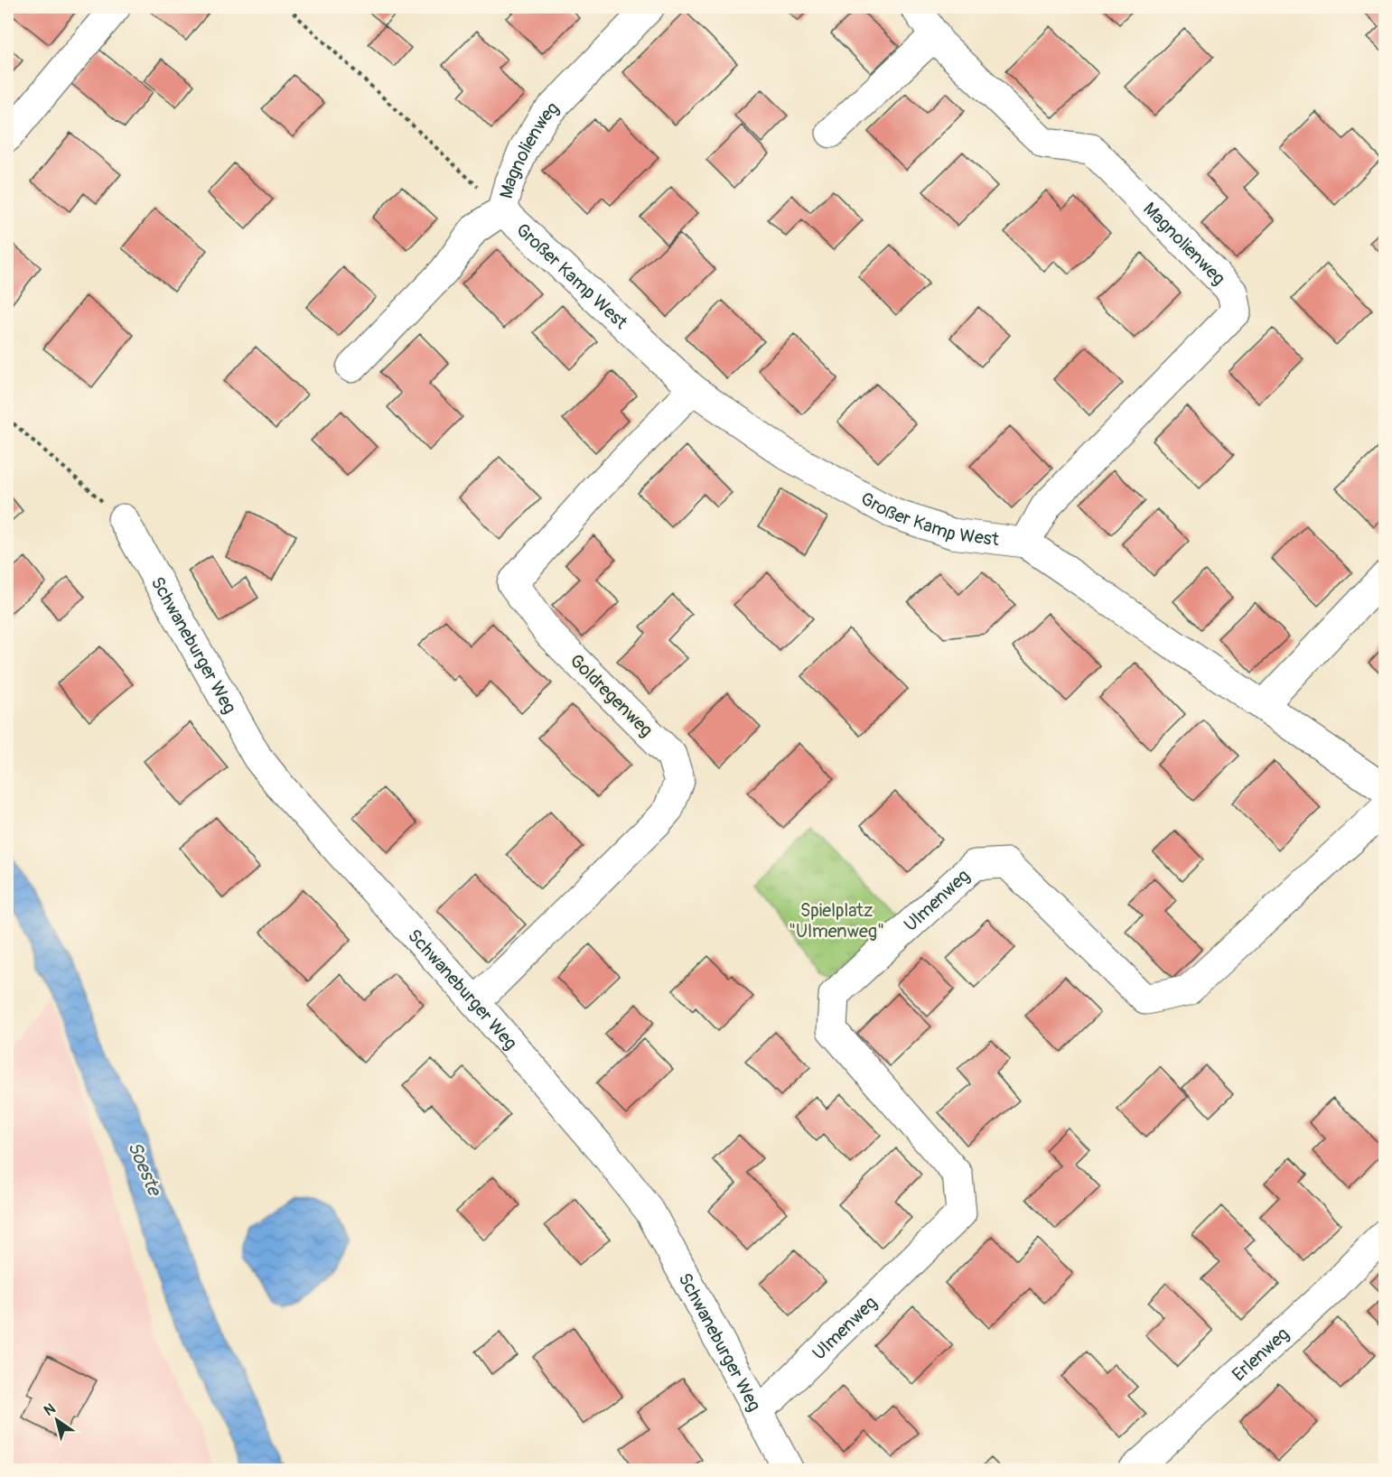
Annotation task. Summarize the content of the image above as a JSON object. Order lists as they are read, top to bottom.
{
  "streets": {
    "street": [
      "Magnolienweg",
      "Großer Kamp West",
      "Schwaneburger Weg",
      "Goldregenweg",
      "Ulmenweg",
      "Erlenweg"
    ]
  },
  "crossings": [
    ["Magnolienweg", "Großer Kamp West"],
    ["Großer Kamp West", "Goldregenweg"],
    ["Schwaneburger Weg", "Goldregenweg"],
    ["Schwaneburger Weg", "Ulmenweg"]
  ],
  "water": ["Soeste"],
  "parks": ["Spielplatz \"Ulmenweg\""],
  "north": "top left"
}
